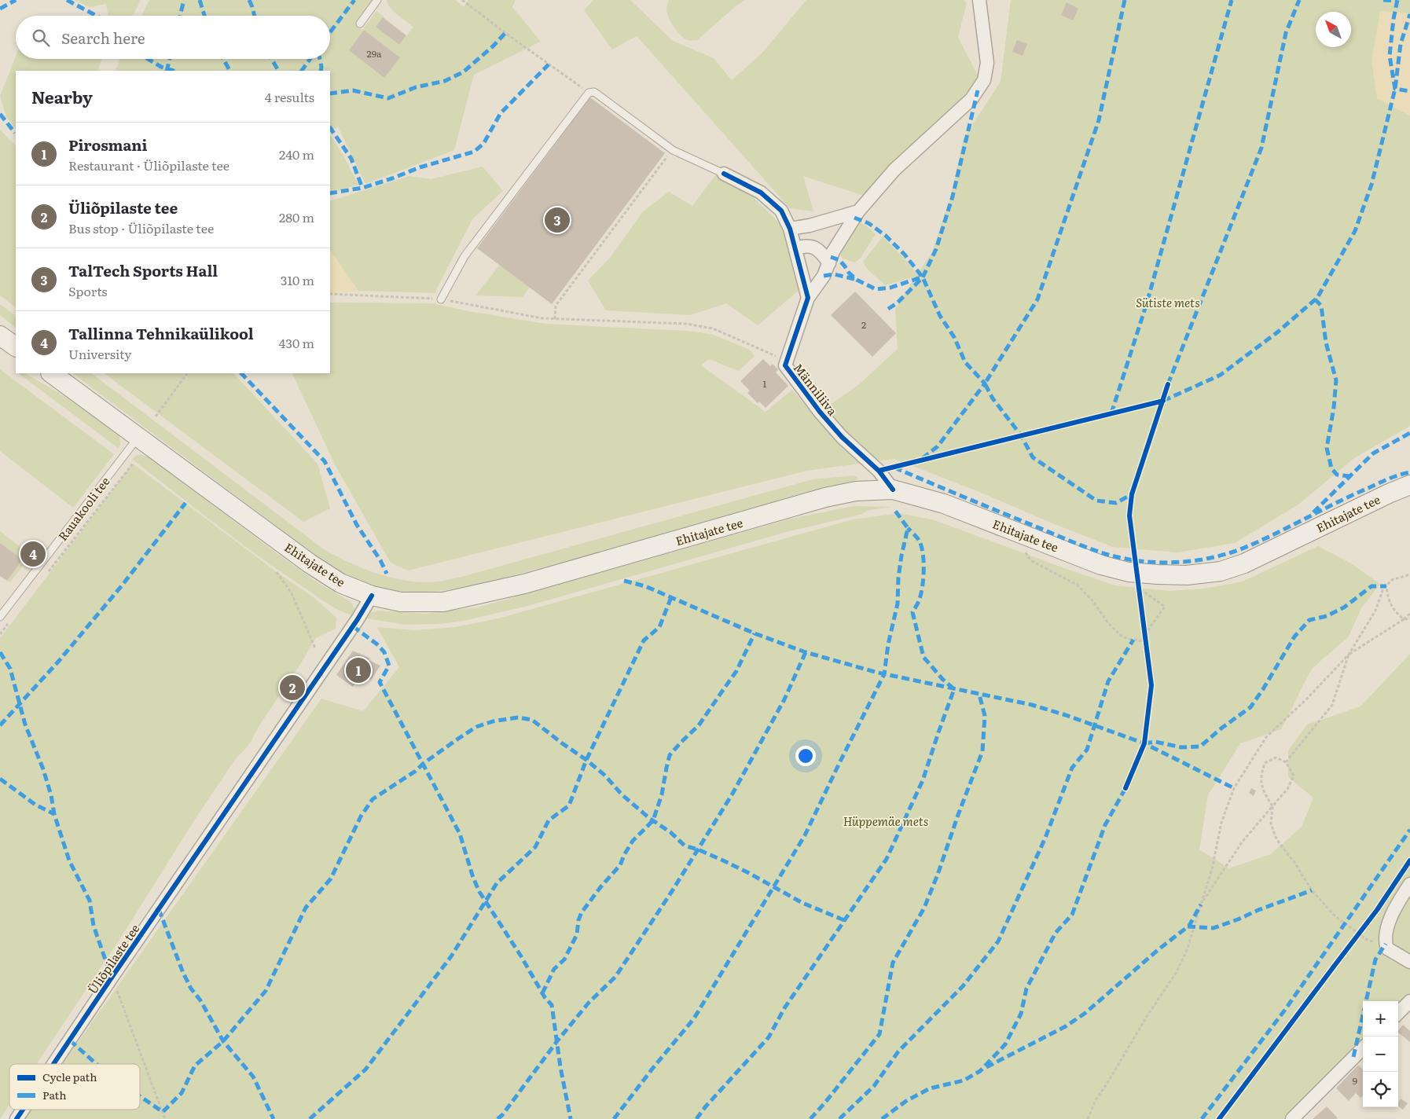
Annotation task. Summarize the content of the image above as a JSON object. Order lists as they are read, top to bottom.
{
  "streets": {
    "main road": ["Ehitajate tee"],
    "street": ["Männiliiva", "Üliõpilaste tee"],
    "lane": ["Rauakooli tee"]
  },
  "crossings": [
    ["Männiliiva", "Ehitajate tee"],
    ["Rauakooli tee", "Ehitajate tee"],
    ["Ehitajate tee", "Üliõpilaste tee"]
  ],
  "parks": ["Sütiste mets", "Hüppemäe mets"],
  "house_numbers": [
    "29a",
    "2",
    "1",
    "9"
  ],
  "legend": ["Cycle path", "Path"],
  "north": "top left",
  "page": {
    "search": "Search here",
    "heading": ["Nearby", "4 results"],
    "list": [
      {
        "mark": "1",
        "name": "Pirosmani",
        "note": "Restaurant · Üliõpilaste tee",
        "value": "240 m"
      },
      {
        "mark": "2",
        "name": "Üliõpilaste tee",
        "note": "Bus stop · Üliõpilaste tee",
        "value": "280 m"
      },
      {
        "mark": "3",
        "name": "TalTech Sports Hall",
        "note": "Sports",
        "value": "310 m"
      },
      {
        "mark": "4",
        "name": "Tallinna Tehnikaülikool",
        "note": "University",
        "value": "430 m"
      }
    ],
    "pins": [
      "3",
      "4",
      "1",
      "2"
    ],
    "map_buttons": ["+", "−"]
  }
}
